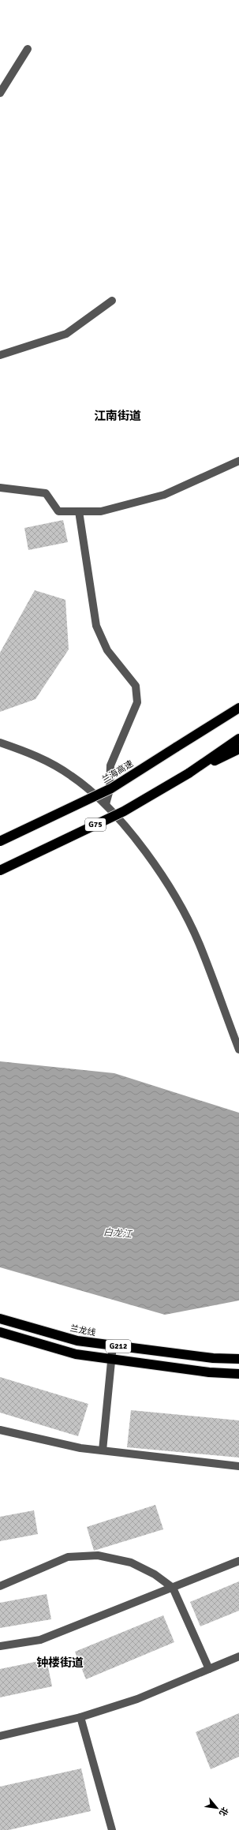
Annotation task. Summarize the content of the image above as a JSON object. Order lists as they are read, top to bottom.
{
  "streets": {
    "highway": [
      "兰海高速",
      "G75",
      "兰龙线",
      "G212"
    ]
  },
  "districts": ["江南街道", "钟楼街道"],
  "water": ["白龙江"],
  "north": "bottom right"
}
